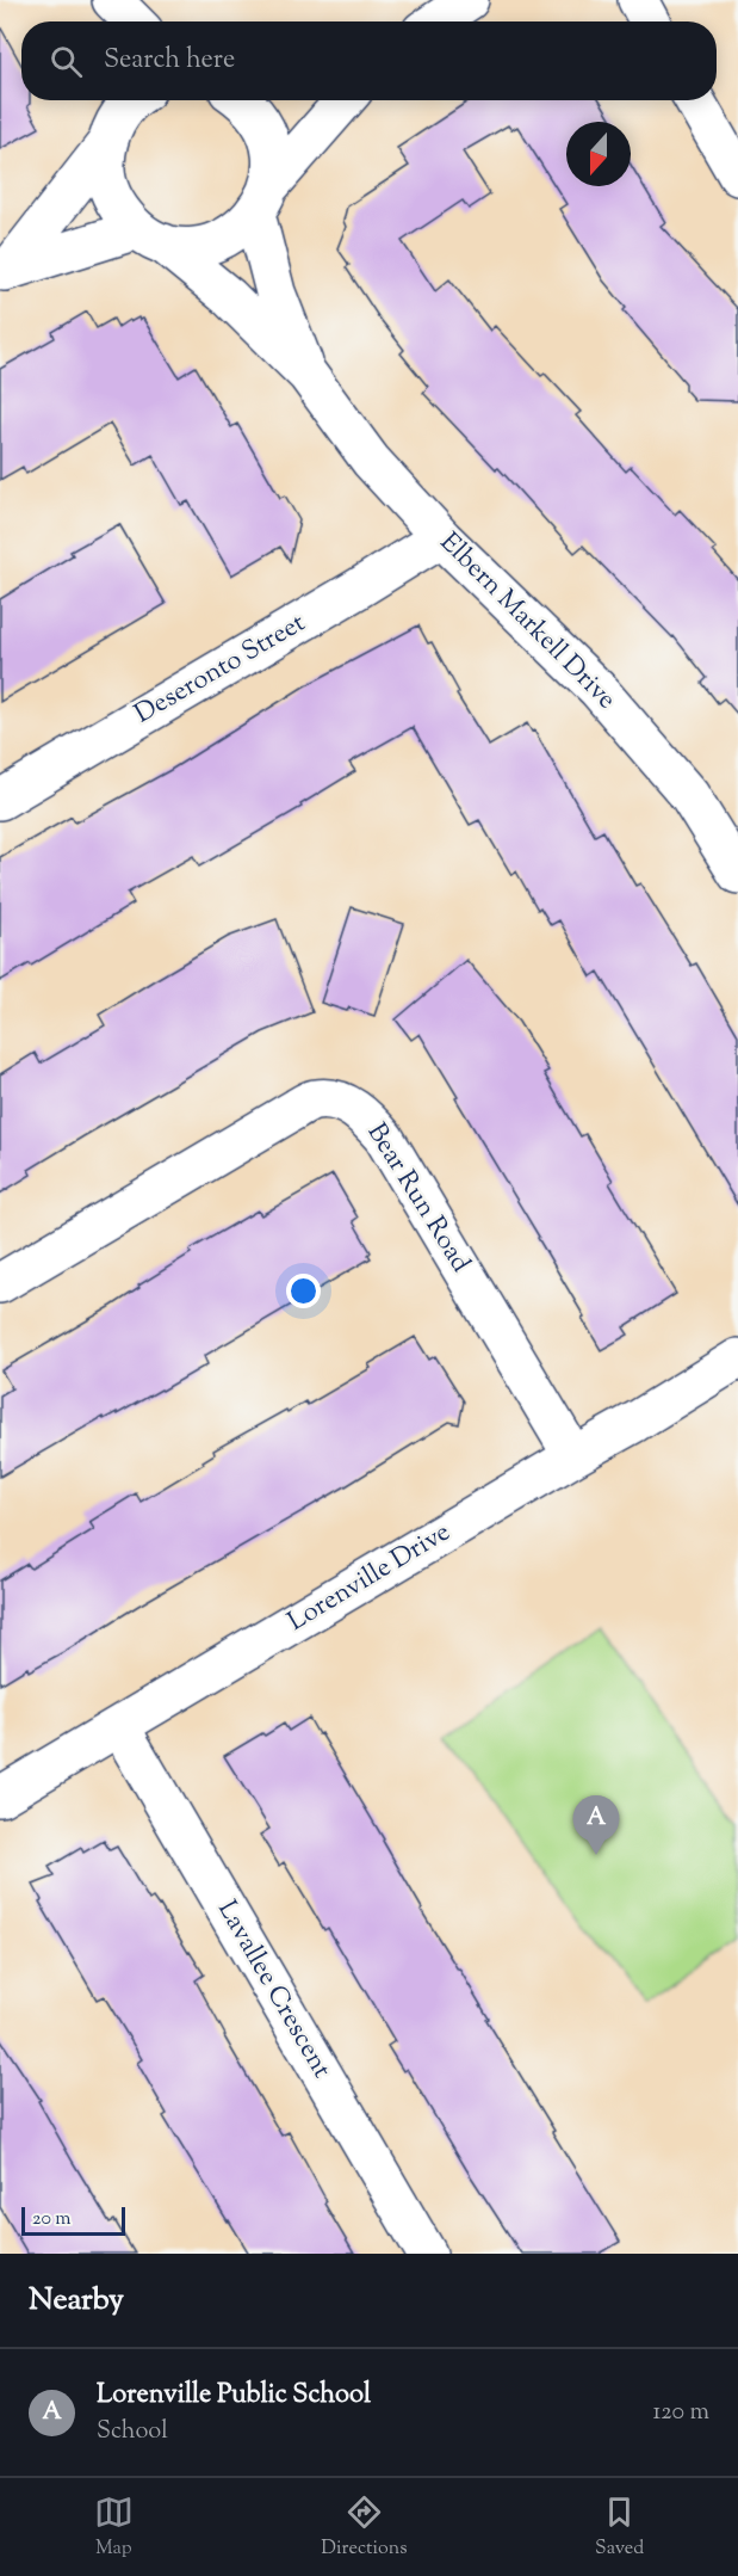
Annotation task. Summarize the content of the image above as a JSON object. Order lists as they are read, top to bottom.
{
  "streets": {
    "street": [
      "Elbern Markell Drive",
      "Deseronto Street",
      "Bear Run Road",
      "Lorenville Drive",
      "Lavallee Crescent"
    ]
  },
  "crossings": [
    ["Elbern Markell Drive", "Deseronto Street"],
    ["Bear Run Road", "Lorenville Drive"],
    ["Lorenville Drive", "Lavallee Crescent"]
  ],
  "scale_bar": "20 m",
  "north": "bottom",
  "page": {
    "search": "Search here",
    "pins": "A",
    "scale": "20 m",
    "heading": "Nearby",
    "list": [
      {
        "mark": "A",
        "name": "Lorenville Public School",
        "note": "School",
        "value": "120 m"
      }
    ],
    "nav": ["Map", "Directions", "Saved"]
  }
}
